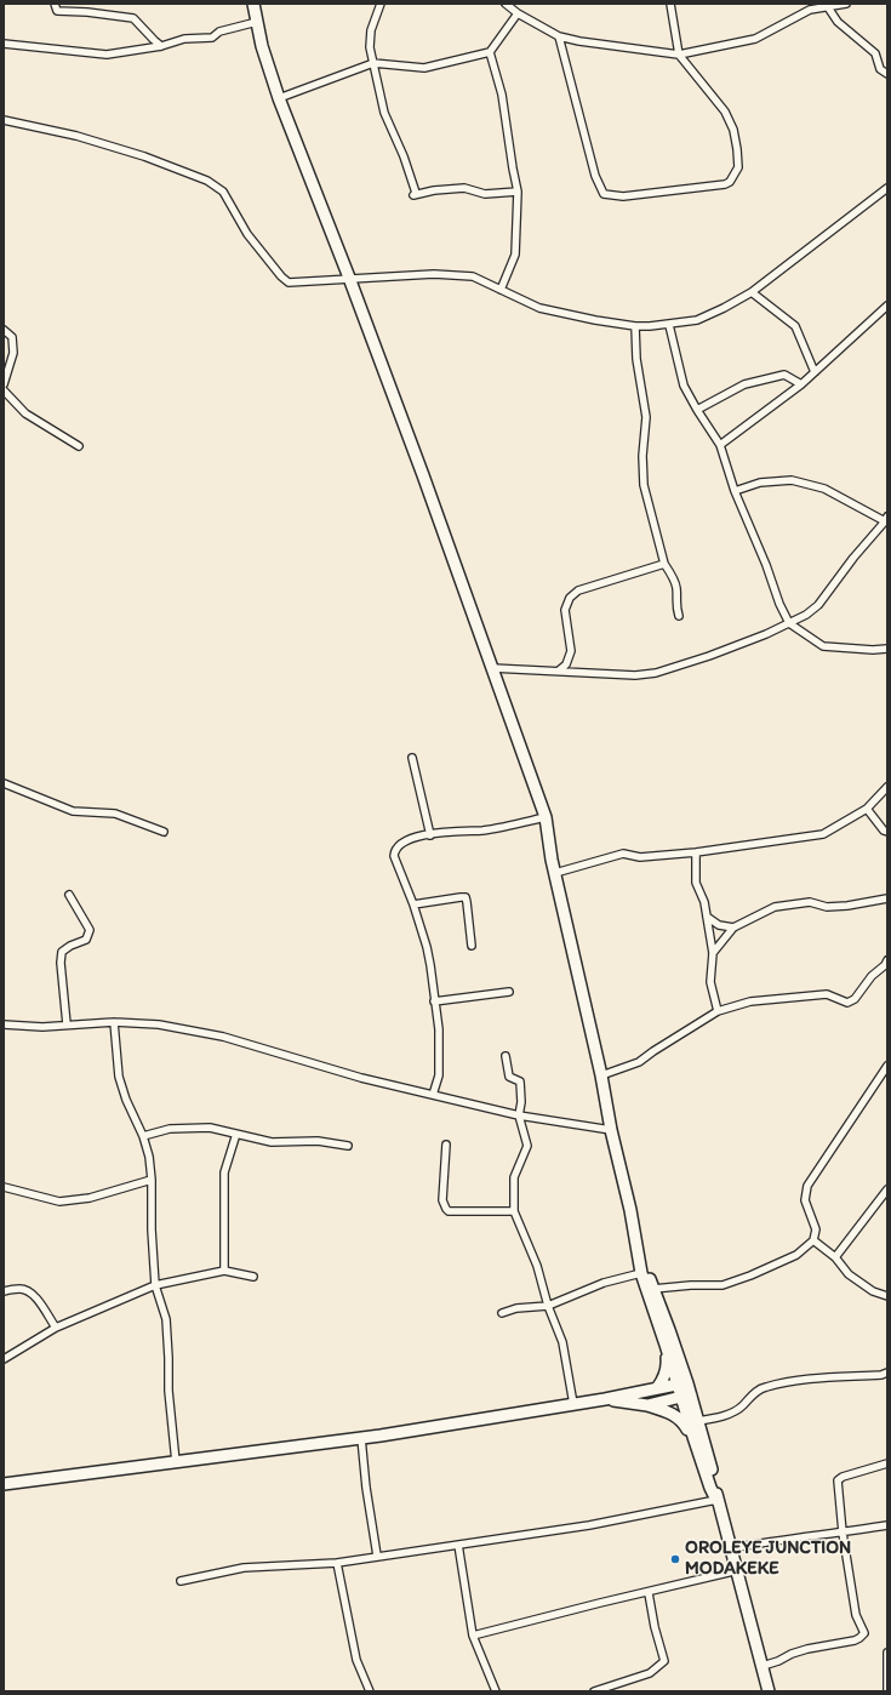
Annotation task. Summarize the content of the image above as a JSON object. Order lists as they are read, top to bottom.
{
  "places": ["OROLEYE JUNCTION MODAKEKE"]
}
